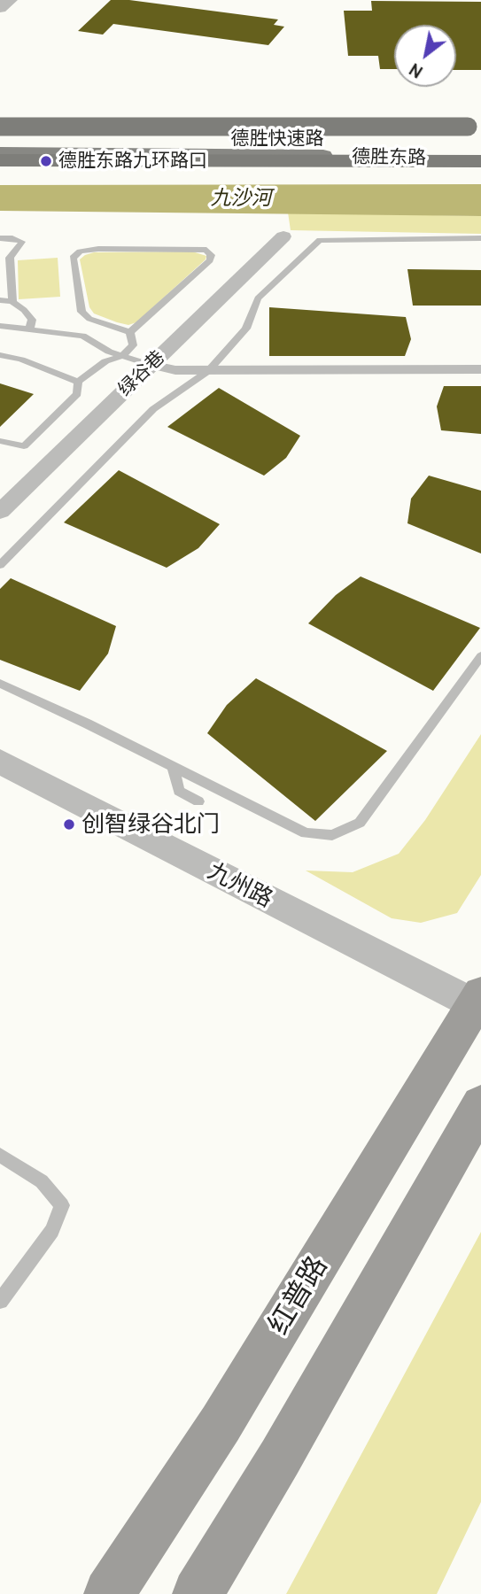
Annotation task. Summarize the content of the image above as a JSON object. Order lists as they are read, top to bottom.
{
  "streets": {
    "highway": ["德胜快速路"],
    "main road": ["德胜东路", "红普路"],
    "street": ["绿谷巷", "九州路"]
  },
  "crossings": [
    ["德胜快速路", "德胜东路"],
    ["九州路", "红普路"]
  ],
  "water": ["九沙河"],
  "places": ["德胜东路九环路口", "创智绿谷北门"],
  "north": "bottom left"
}
